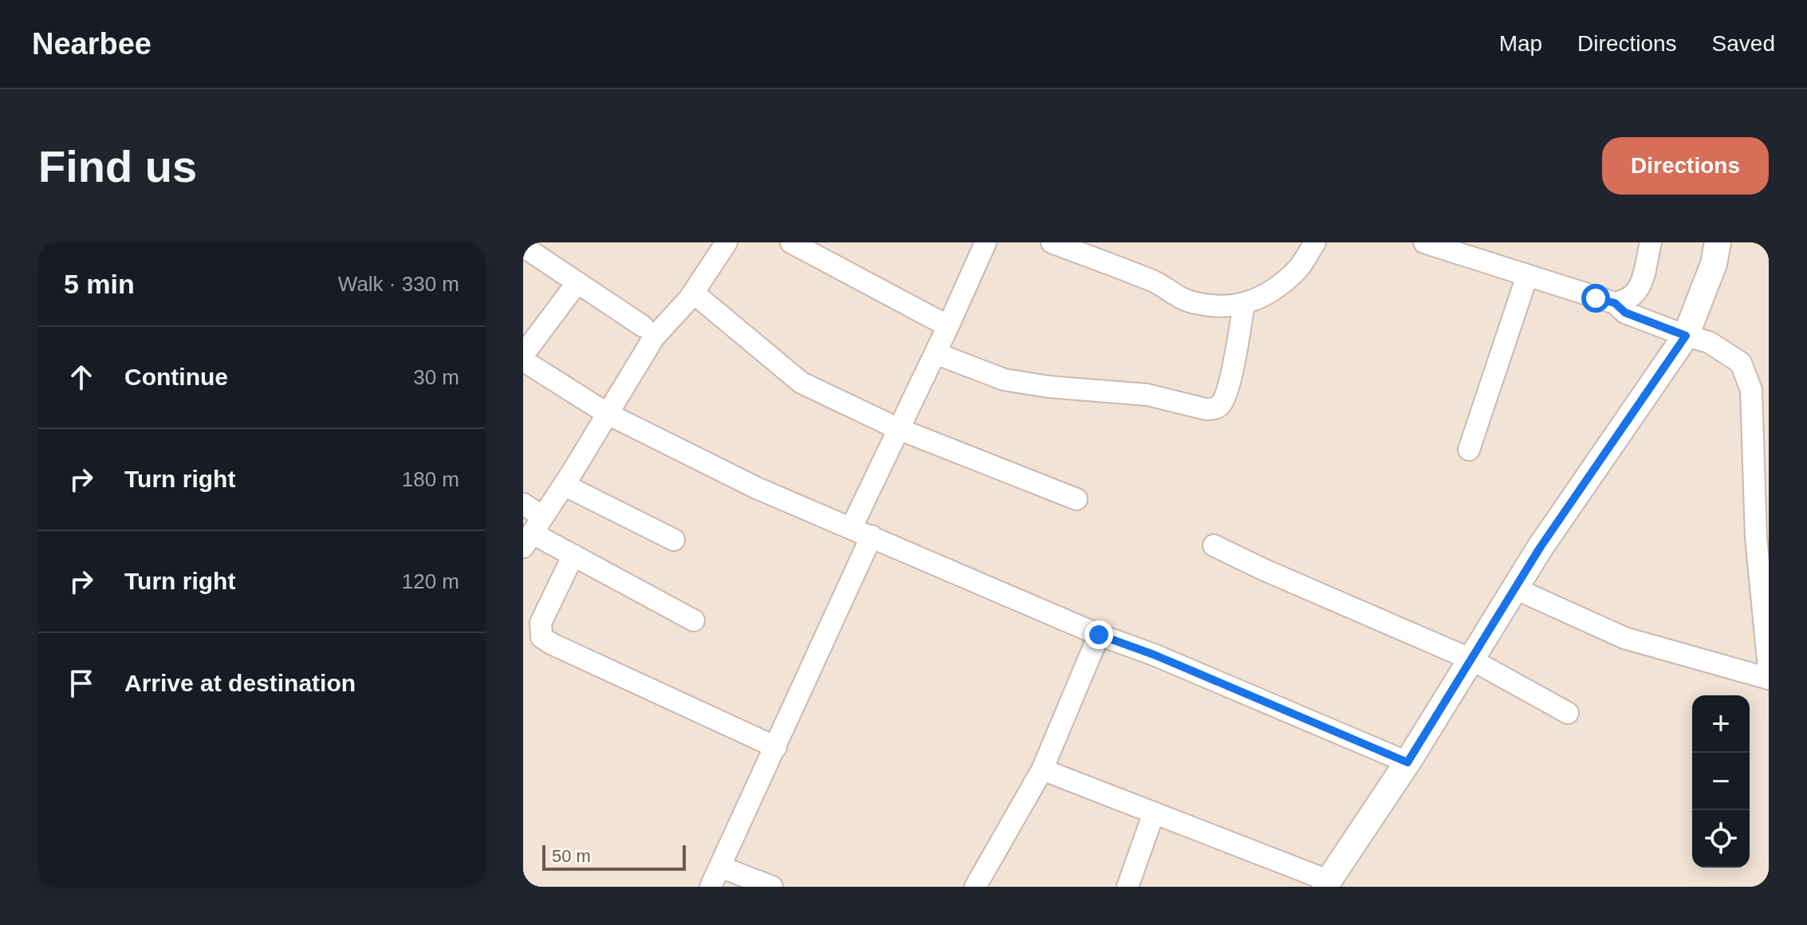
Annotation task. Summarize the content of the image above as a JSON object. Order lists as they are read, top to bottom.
{
  "scale_bar": "50 m",
  "page": {
    "header": "Nearbee",
    "nav": ["Map", "Directions", "Saved"],
    "buttons": "Directions",
    "title": "Find us",
    "heading": ["5 min", "Walk · 330 m"],
    "list": [
      ["Continue", "30 m"],
      ["Turn right", "180 m"],
      ["Turn right", "120 m"],
      "Arrive at destination"
    ],
    "map_buttons": ["+", "−"],
    "scale": "50 m"
  }
}
